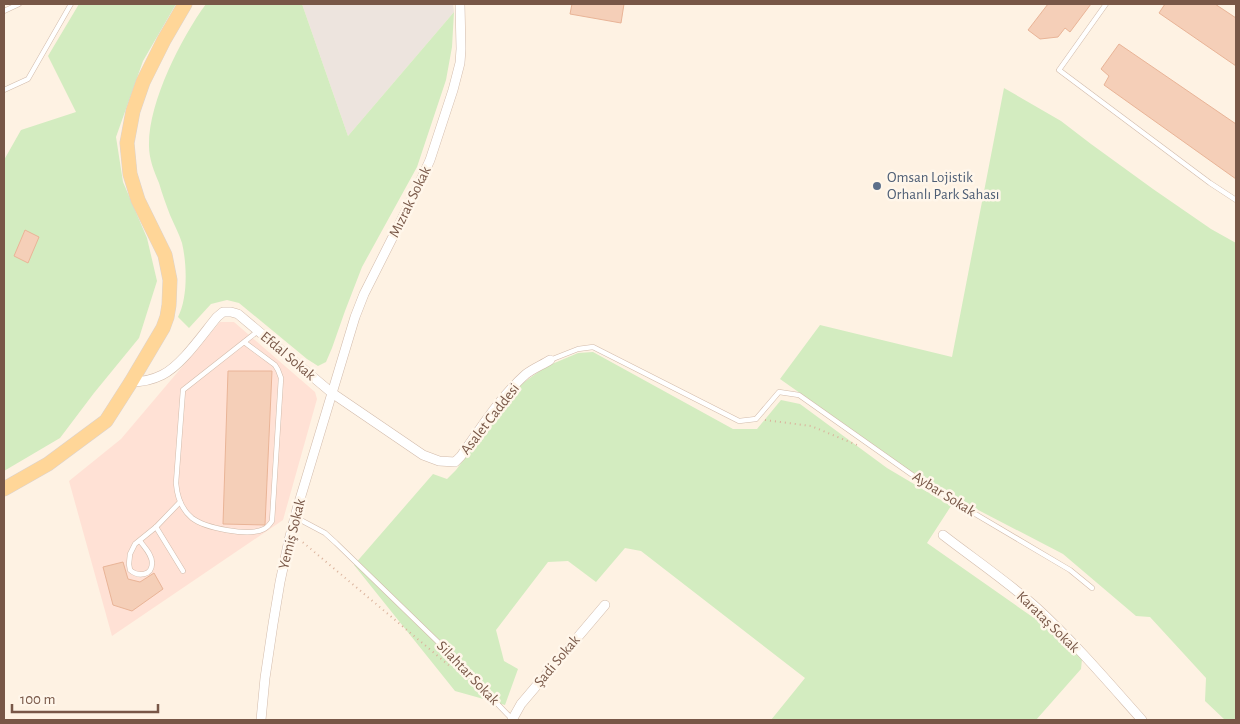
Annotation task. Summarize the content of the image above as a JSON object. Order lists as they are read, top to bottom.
{
  "streets": {
    "street": [
      "Mızrak Sokak",
      "Efdal Sokak",
      "Asalet Caddesi",
      "Yemiş Sokak",
      "Karataş Sokak",
      "Şadi Sokak"
    ],
    "lane": ["Aybar Sokak", "Silahtar Sokak"]
  },
  "crossings": [
    ["Mızrak Sokak", "Efdal Sokak"],
    ["Mızrak Sokak", "Yemiş Sokak"],
    ["Efdal Sokak", "Asalet Caddesi"],
    ["Efdal Sokak", "Yemiş Sokak"],
    ["Yemiş Sokak", "Silahtar Sokak"],
    ["Şadi Sokak", "Silahtar Sokak"]
  ],
  "places": ["Omsan Lojistik Orhanlı Park Sahası"],
  "scale_bar": "100 m"
}
